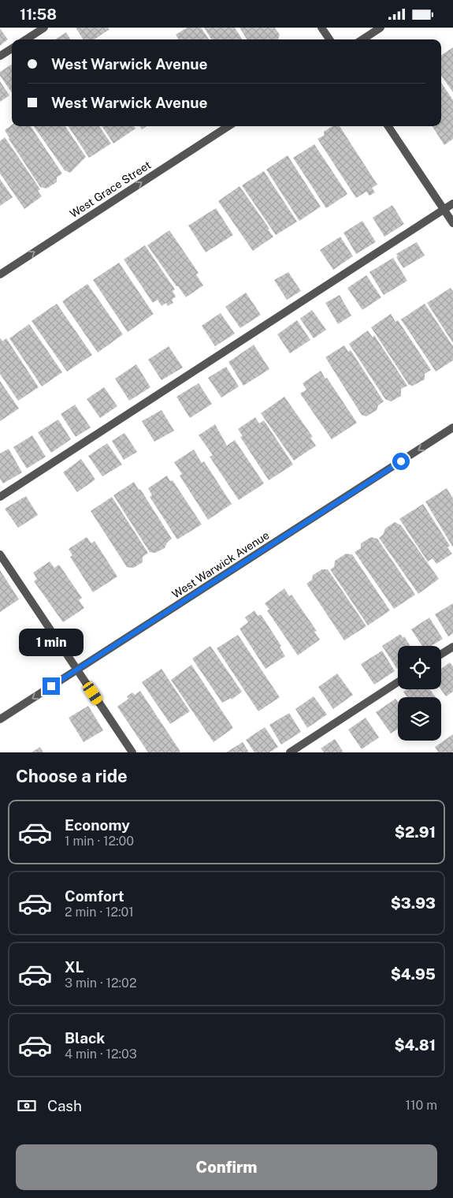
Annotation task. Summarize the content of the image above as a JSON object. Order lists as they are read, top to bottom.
{
  "streets": {
    "street": ["West Grace Street", "West Warwick Avenue"]
  },
  "one_way": ["West Grace Street", "West Warwick Avenue"],
  "page": {
    "status": "11:58",
    "banner": ["West Warwick Avenue", "West Warwick Avenue"],
    "bubble": "1 min",
    "heading": "Choose a ride",
    "list": [
      {
        "name": "Economy",
        "note": "1 min · 12:00",
        "value": "$2.91"
      },
      {
        "name": "Comfort",
        "note": "2 min · 12:01",
        "value": "$3.93"
      },
      {
        "name": "XL",
        "note": "3 min · 12:02",
        "value": "$4.95"
      },
      {
        "name": "Black",
        "note": "4 min · 12:03",
        "value": "$4.81"
      }
    ],
    "pay": ["Cash", "110 m"],
    "buttons": "Confirm"
  }
}
